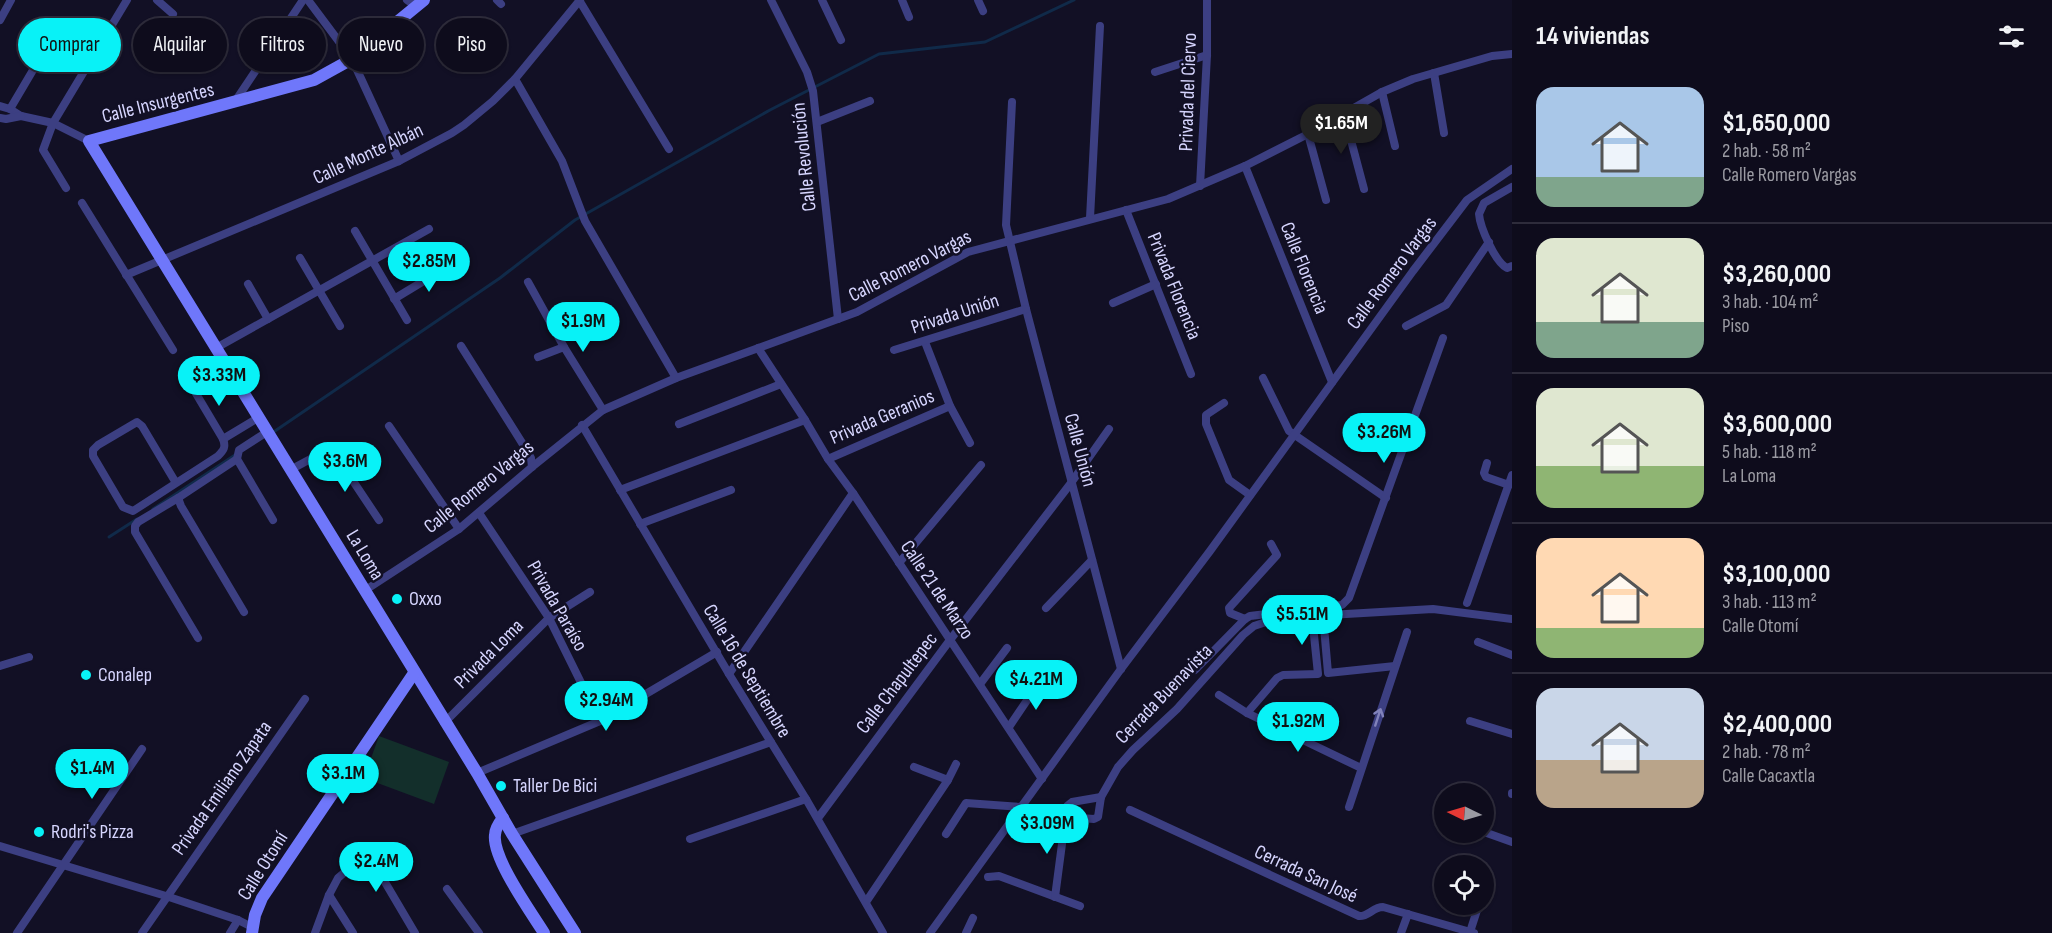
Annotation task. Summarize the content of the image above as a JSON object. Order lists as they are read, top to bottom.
{
  "streets": {
    "street": [
      "Privada del Ciervo",
      "Calle Insurgentes",
      "Calle Monte Albán",
      "Calle Revolución",
      "Calle Romero Vargas",
      "Calle Florencia",
      "Privada Florencia",
      "Privada Unión",
      "Privada Geranios",
      "Calle Unión",
      "La Loma",
      "Calle 21 de Marzo",
      "Privada Paraíso",
      "Privada Loma",
      "Calle 16 de Septiembre",
      "Calle Chapultepec",
      "Cerrada Buenavista",
      "Privada Emiliano Zapata",
      "Calle Otomí",
      "Cerrada San José"
    ]
  },
  "crossings": [
    ["Privada del Ciervo", "Calle Romero Vargas"],
    ["Calle Insurgentes", "La Loma"],
    ["Calle Monte Albán", "La Loma"],
    ["Calle Revolución", "Calle Romero Vargas"],
    ["Calle Romero Vargas", "Calle Florencia"],
    ["Calle Romero Vargas", "Privada Florencia"],
    ["Calle Romero Vargas", "Calle Unión"],
    ["Calle Romero Vargas", "La Loma"],
    ["Calle Romero Vargas", "Calle 21 de Marzo"],
    ["Calle Romero Vargas", "Privada Paraíso"],
    ["Calle Romero Vargas", "Calle 16 de Septiembre"],
    ["Privada Unión", "Calle Unión"],
    ["Privada Geranios", "Calle 21 de Marzo"],
    ["Calle Unión", "Calle Chapultepec"],
    ["La Loma", "Privada Loma"],
    ["La Loma", "Calle Otomí"],
    ["Calle 21 de Marzo", "Calle Chapultepec"],
    ["Privada Paraíso", "Privada Loma"],
    ["Calle 16 de Septiembre", "Calle Chapultepec"]
  ],
  "places": [
    "Oxxo",
    "Conalep",
    "Taller De Bici",
    "Rodri's Pizza"
  ],
  "north": "left",
  "page": {
    "heading": "14 viviendas",
    "chip": [
      "Comprar",
      "Alquilar",
      "Filtros",
      "Nuevo",
      "Piso"
    ],
    "list": [
      {
        "name": "$1,650,000",
        "note": "2 hab. · 58 m² · Calle Romero Vargas"
      },
      {
        "name": "$3,260,000",
        "note": "3 hab. · 104 m² · Piso"
      },
      {
        "name": "$3,600,000",
        "note": "5 hab. · 118 m² · La Loma"
      },
      {
        "name": "$3,100,000",
        "note": "3 hab. · 113 m² · Calle Otomí"
      },
      {
        "name": "$2,400,000",
        "note": "2 hab. · 78 m² · Calle Cacaxtla"
      }
    ],
    "price": [
      "$1.65M",
      "$2.85M",
      "$1.9M",
      "$3.33M",
      "$3.26M",
      "$3.6M",
      "$5.51M",
      "$4.21M",
      "$2.94M",
      "$1.92M",
      "$1.4M",
      "$3.1M",
      "$3.09M",
      "$2.4M"
    ]
  }
}
